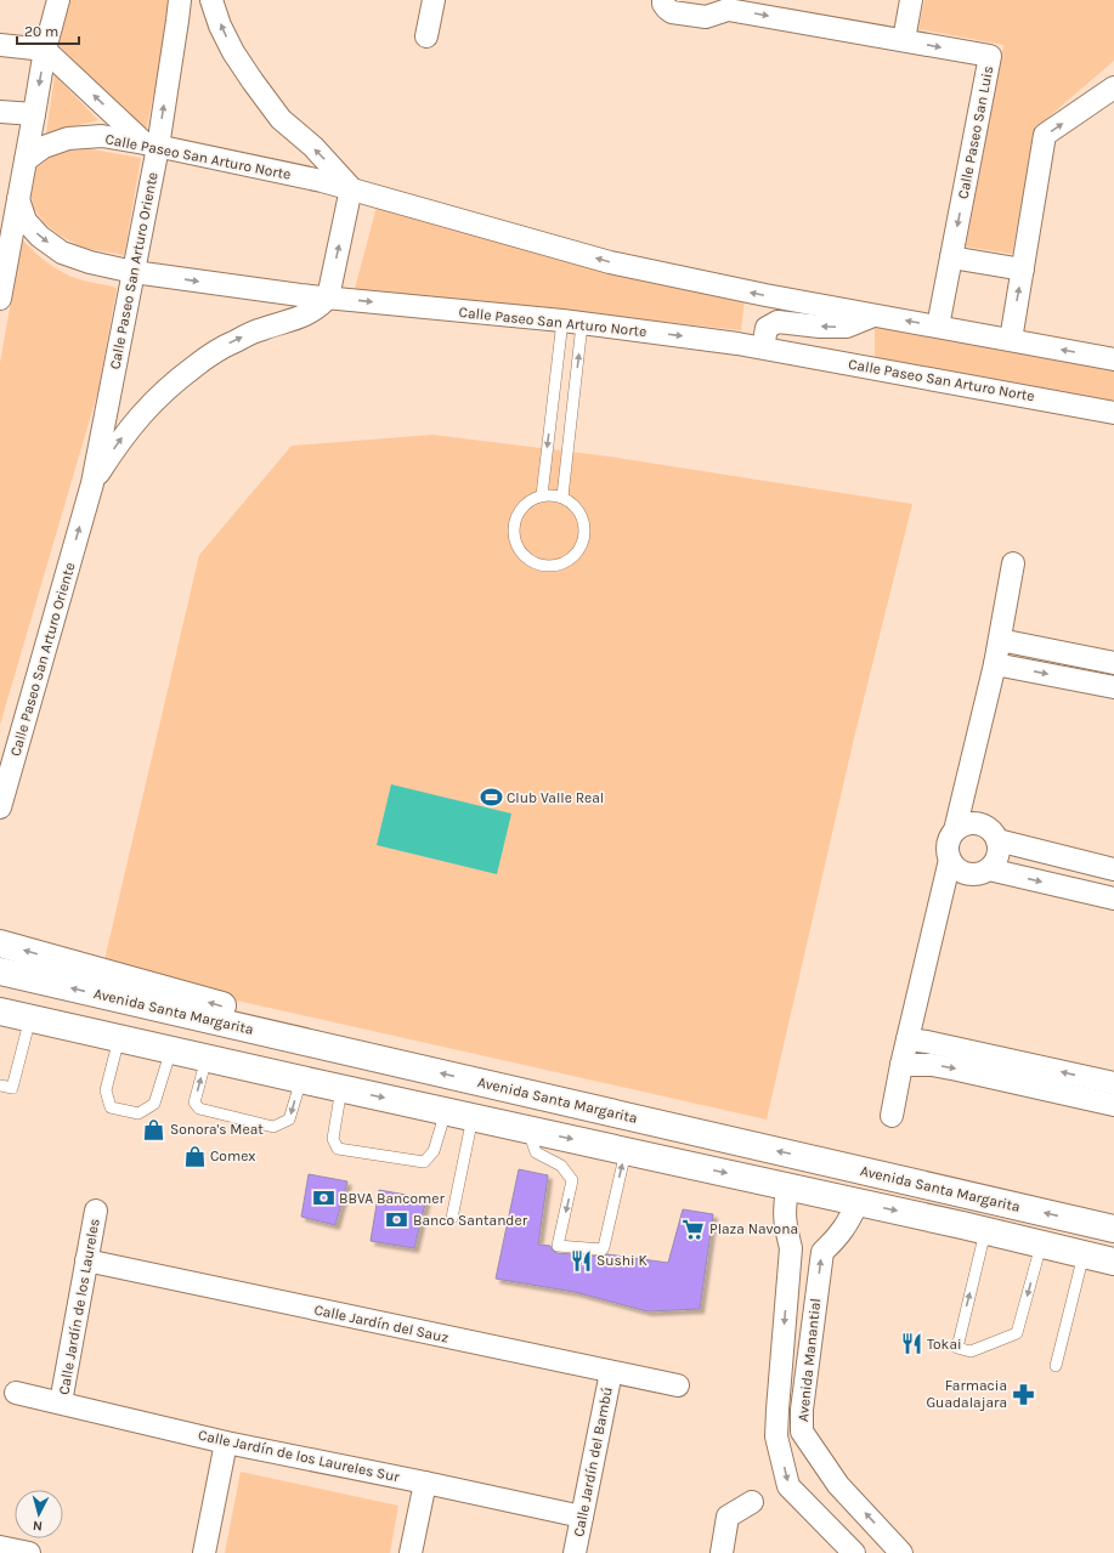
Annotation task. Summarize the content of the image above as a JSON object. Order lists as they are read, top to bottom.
{
  "streets": {
    "main road": ["Avenida Santa Margarita"],
    "street": [
      "Calle Paseo San Luis",
      "Calle Paseo San Arturo Norte",
      "Calle Paseo San Arturo Oriente",
      "Calle Jardín de los Laureles",
      "Calle Jardín del Sauz",
      "Avenida Manantial",
      "Calle Jardín de los Laureles Sur",
      "Calle Jardín del Bambú"
    ]
  },
  "crossings": [
    ["Calle Paseo San Luis", "Calle Paseo San Arturo Norte"],
    ["Calle Paseo San Arturo Norte", "Calle Paseo San Arturo Oriente"],
    ["Avenida Santa Margarita", "Avenida Manantial"],
    ["Calle Jardín de los Laureles", "Calle Jardín del Sauz"],
    ["Calle Jardín de los Laureles", "Calle Jardín de los Laureles Sur"],
    ["Calle Jardín del Sauz", "Calle Jardín del Bambú"],
    ["Calle Jardín de los Laureles Sur", "Calle Jardín del Bambú"]
  ],
  "places": {
    "sports": ["Club Valle Real"],
    "shop": ["Sonora's Meat", "Comex"],
    "bank": ["BBVA Bancomer", "Banco Santander"],
    "supermarket": ["Plaza Navona"],
    "restaurant": ["Sushi K", "Tokai"],
    "pharmacy": ["Farmacia Guadalajara"]
  },
  "scale_bar": "20 m",
  "north": "bottom"
}
